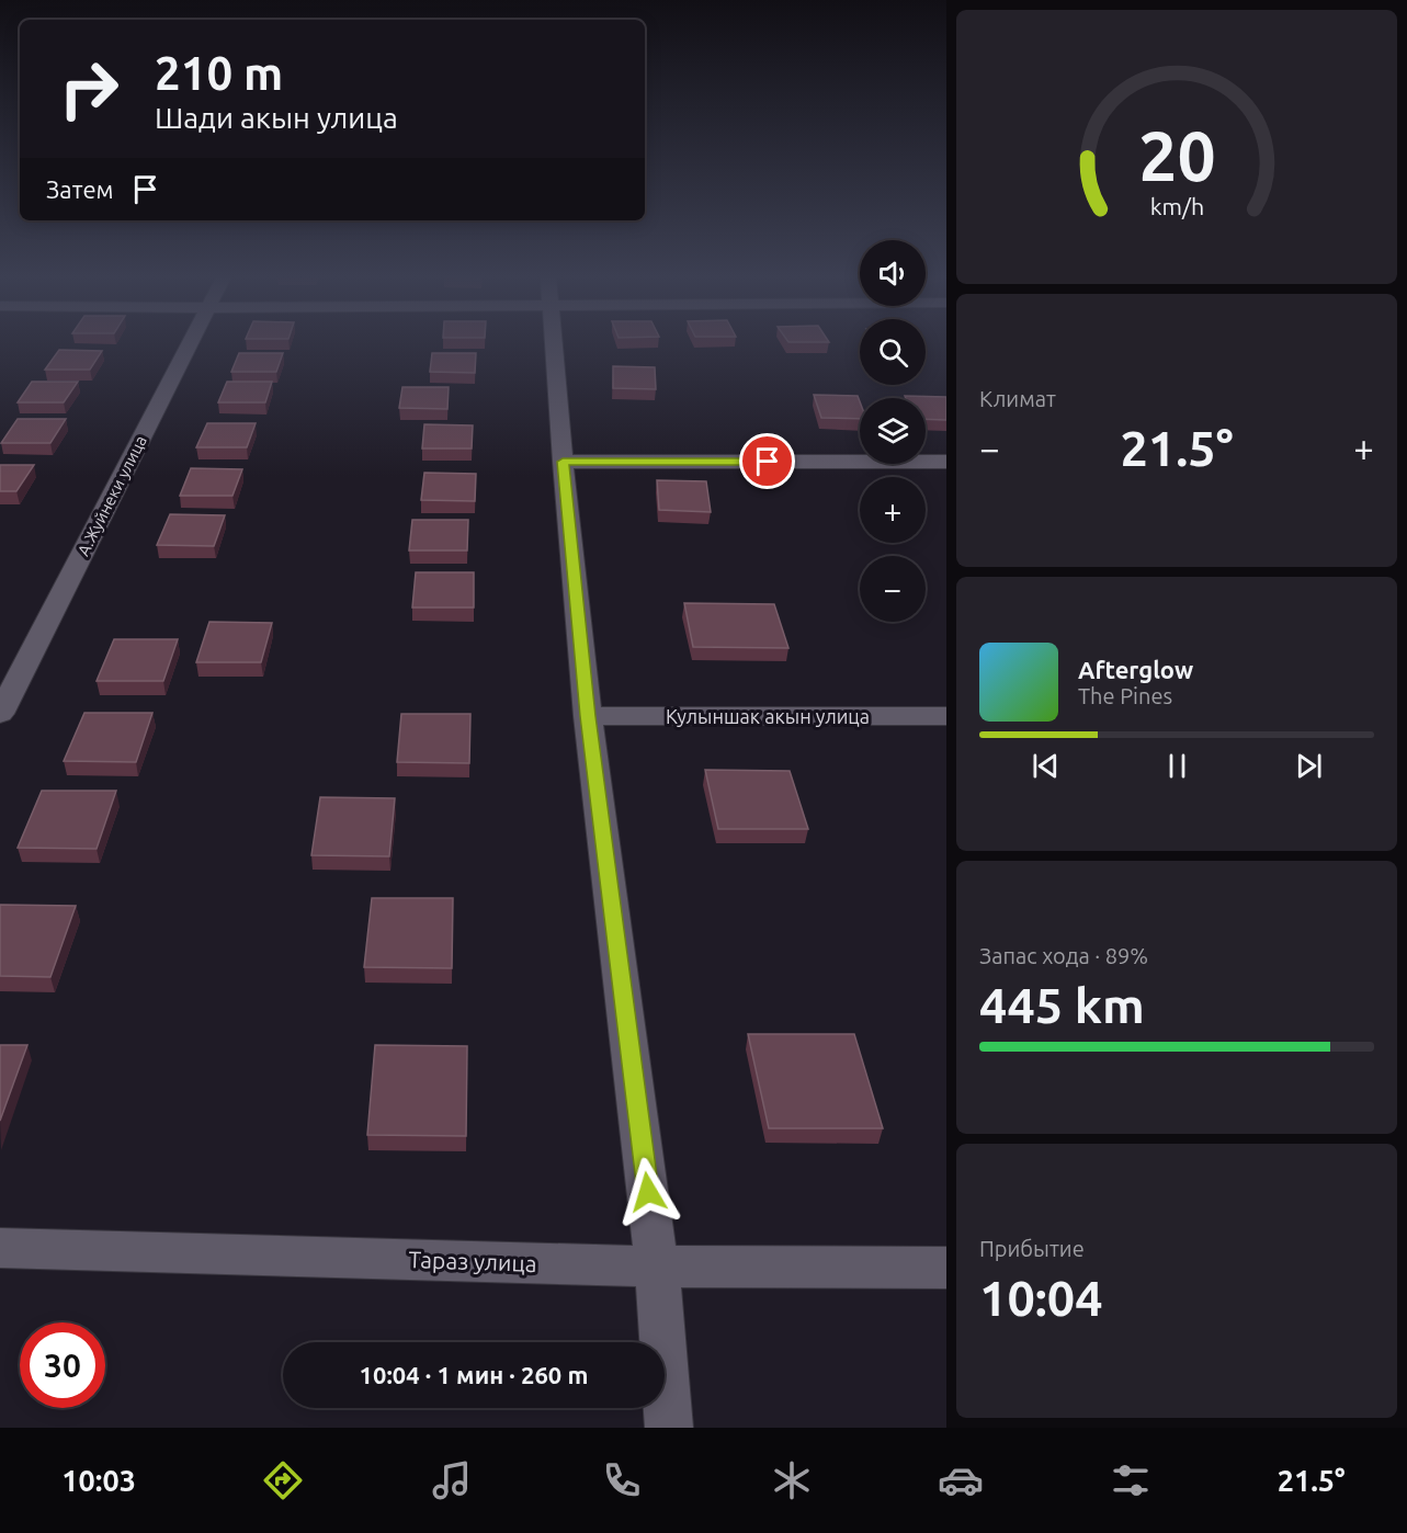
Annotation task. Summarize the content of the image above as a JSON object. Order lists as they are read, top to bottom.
{
  "streets": {
    "street": ["А.Жуйнеки улица", "Кулыншак акын улица", "Тараз улица"]
  },
  "page": {
    "turn": ["210 m", "Шади акын улица"],
    "then": "Затем",
    "map_buttons": ["+", "−"],
    "tile": [
      "Климат",
      ["Запас хода · 89%", "445 km"],
      ["Прибытие", "10:04"]
    ],
    "heat": ["−", "21.5°", "+"],
    "song": ["Afterglow", "The Pines"],
    "limit": "30",
    "trip": "10:04 · 1 мин · 260 m",
    "tabs": ["10:03", "21.5°"],
    "gauge": ["20", "km/h"]
  }
}
